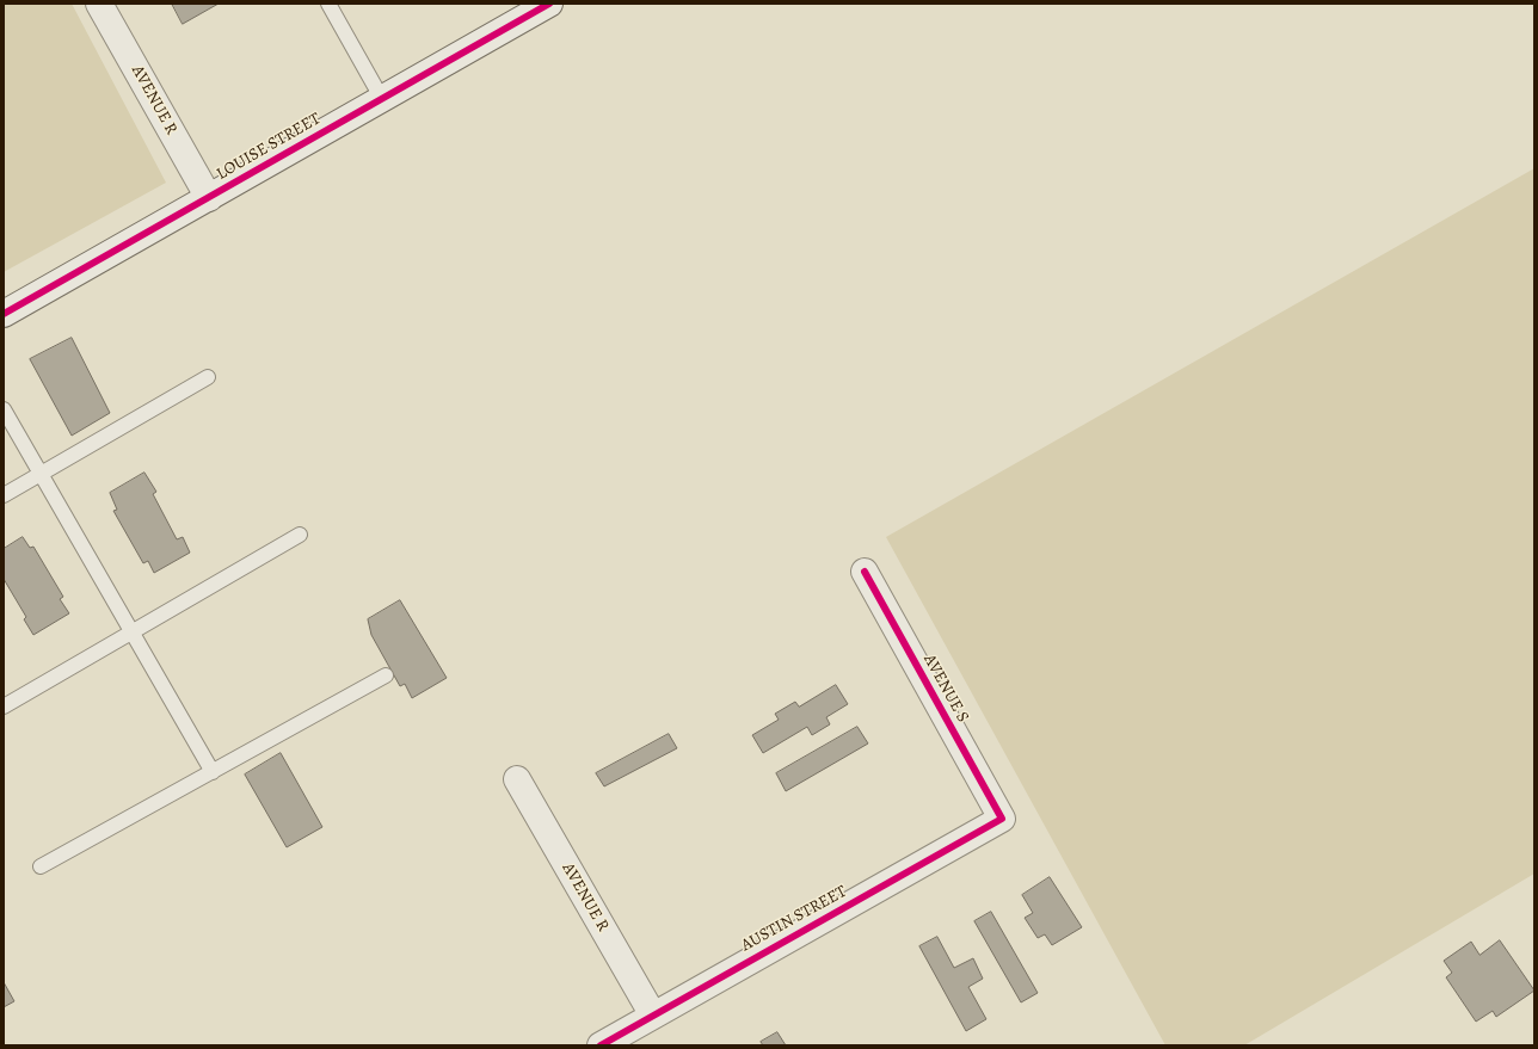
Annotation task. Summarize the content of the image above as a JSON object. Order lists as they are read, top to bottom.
{
  "streets": {
    "street": [
      "AVENUE R",
      "LOUISE STREET",
      "AVENUE S",
      "AUSTIN STREET"
    ]
  },
  "crossings": [
    ["AVENUE R", "LOUISE STREET"],
    ["AVENUE R", "AUSTIN STREET"],
    ["AVENUE S", "AUSTIN STREET"]
  ]
}
